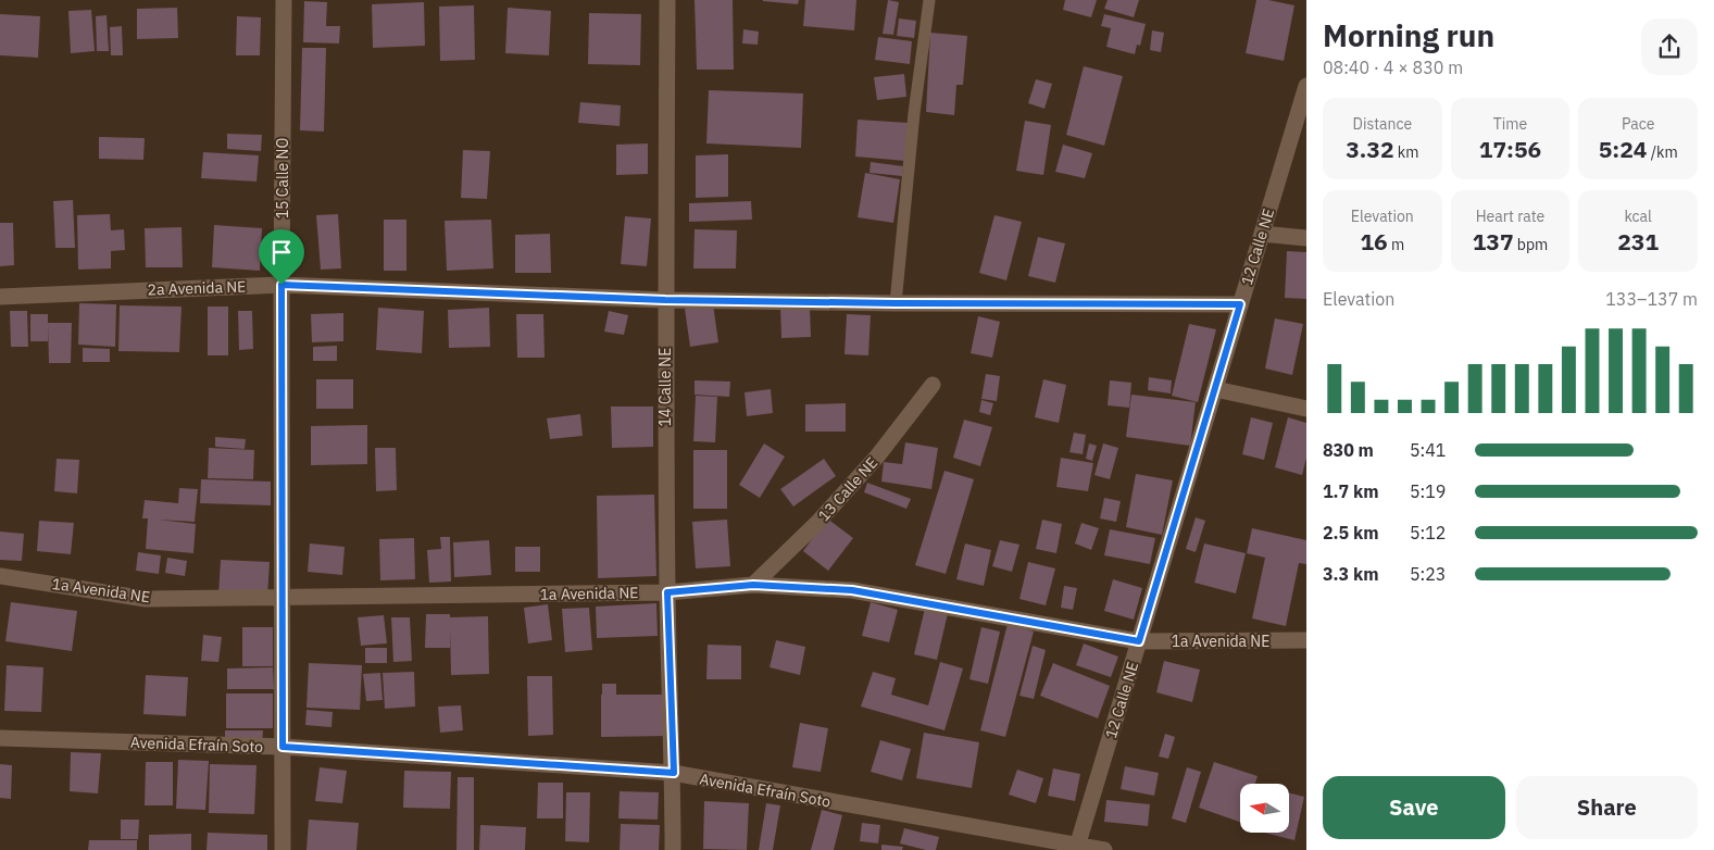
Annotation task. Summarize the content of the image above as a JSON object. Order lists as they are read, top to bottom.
{
  "streets": {
    "street": [
      "15 Calle NO",
      "12 Calle NE",
      "2a Avenida NE",
      "14 Calle NE",
      "13 Calle NE",
      "1a Avenida NE",
      "Avenida Efraín Soto"
    ]
  },
  "crossings": [
    ["15 Calle NO", "2a Avenida NE"],
    ["15 Calle NO", "1a Avenida NE"],
    ["15 Calle NO", "Avenida Efraín Soto"],
    ["12 Calle NE", "2a Avenida NE"],
    ["12 Calle NE", "1a Avenida NE"],
    ["12 Calle NE", "Avenida Efraín Soto"],
    ["2a Avenida NE", "14 Calle NE"],
    ["14 Calle NE", "1a Avenida NE"],
    ["14 Calle NE", "Avenida Efraín Soto"],
    ["13 Calle NE", "1a Avenida NE"]
  ],
  "north": "left",
  "page": {
    "heading": ["Morning run", "08:40 · 4 × 830 m"],
    "stats": [
      ["Distance", "3.32 km"],
      ["Time", "17:56"],
      ["Pace", "5:24 /km"],
      ["Elevation", "16 m"],
      ["Heart rate", "137 bpm"],
      ["kcal", "231"]
    ],
    "chart": ["Elevation", "133–137 m"],
    "list": [
      {
        "name": "830 m",
        "note": "5:41"
      },
      {
        "name": "1.7 km",
        "note": "5:19"
      },
      {
        "name": "2.5 km",
        "note": "5:12"
      },
      {
        "name": "3.3 km",
        "note": "5:23"
      }
    ],
    "buttons": ["Save", "Share"]
  }
}
